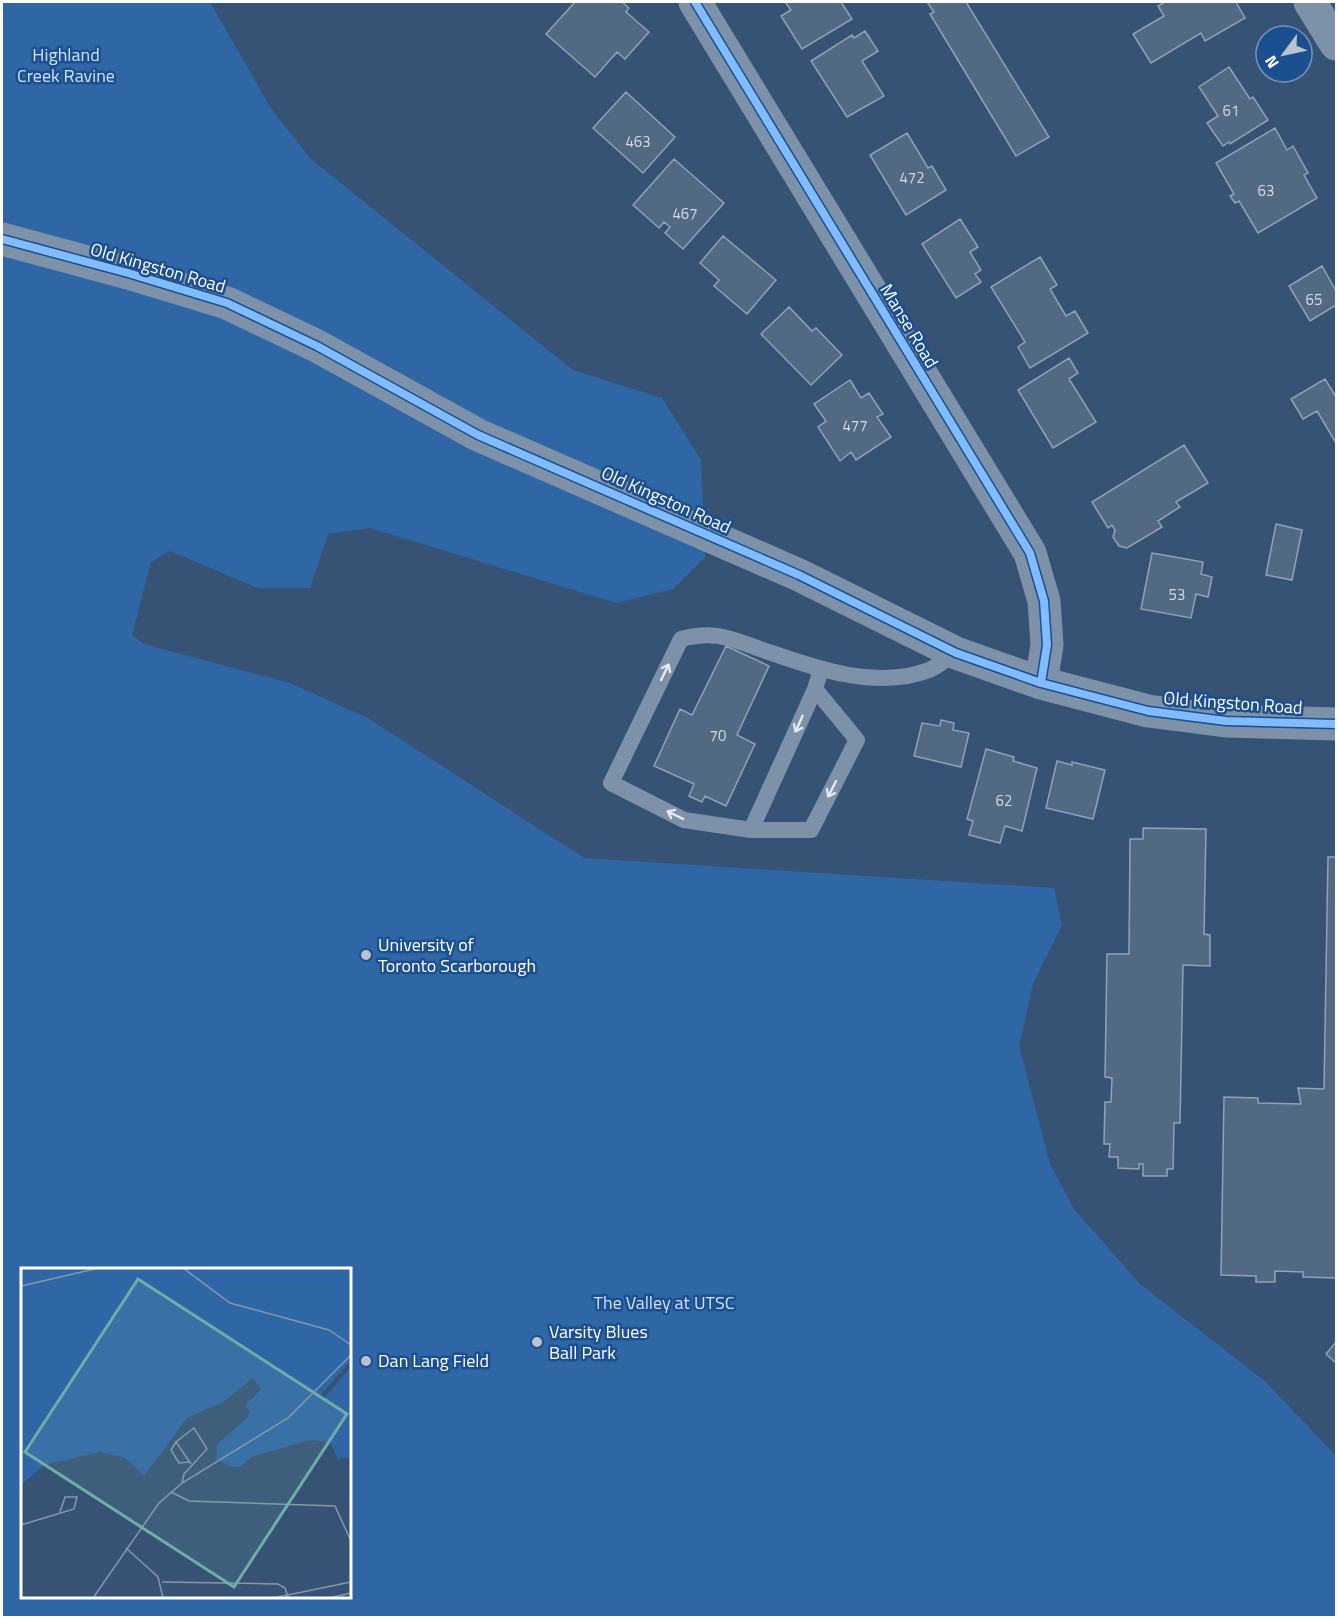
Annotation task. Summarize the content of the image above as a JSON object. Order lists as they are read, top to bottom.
{
  "streets": {
    "street": ["Old Kingston Road", "Manse Road"]
  },
  "crossings": [
    ["Old Kingston Road", "Manse Road"]
  ],
  "parks": ["Highland Creek Ravine", "The Valley at UTSC"],
  "places": ["University of Toronto Scarborough", "Varsity Blues Ball Park", "Dan Lang Field"],
  "house_numbers": [
    "61",
    "463",
    "472",
    "63",
    "467",
    "65",
    "477",
    "53",
    "70",
    "62"
  ],
  "north": "bottom left"
}
